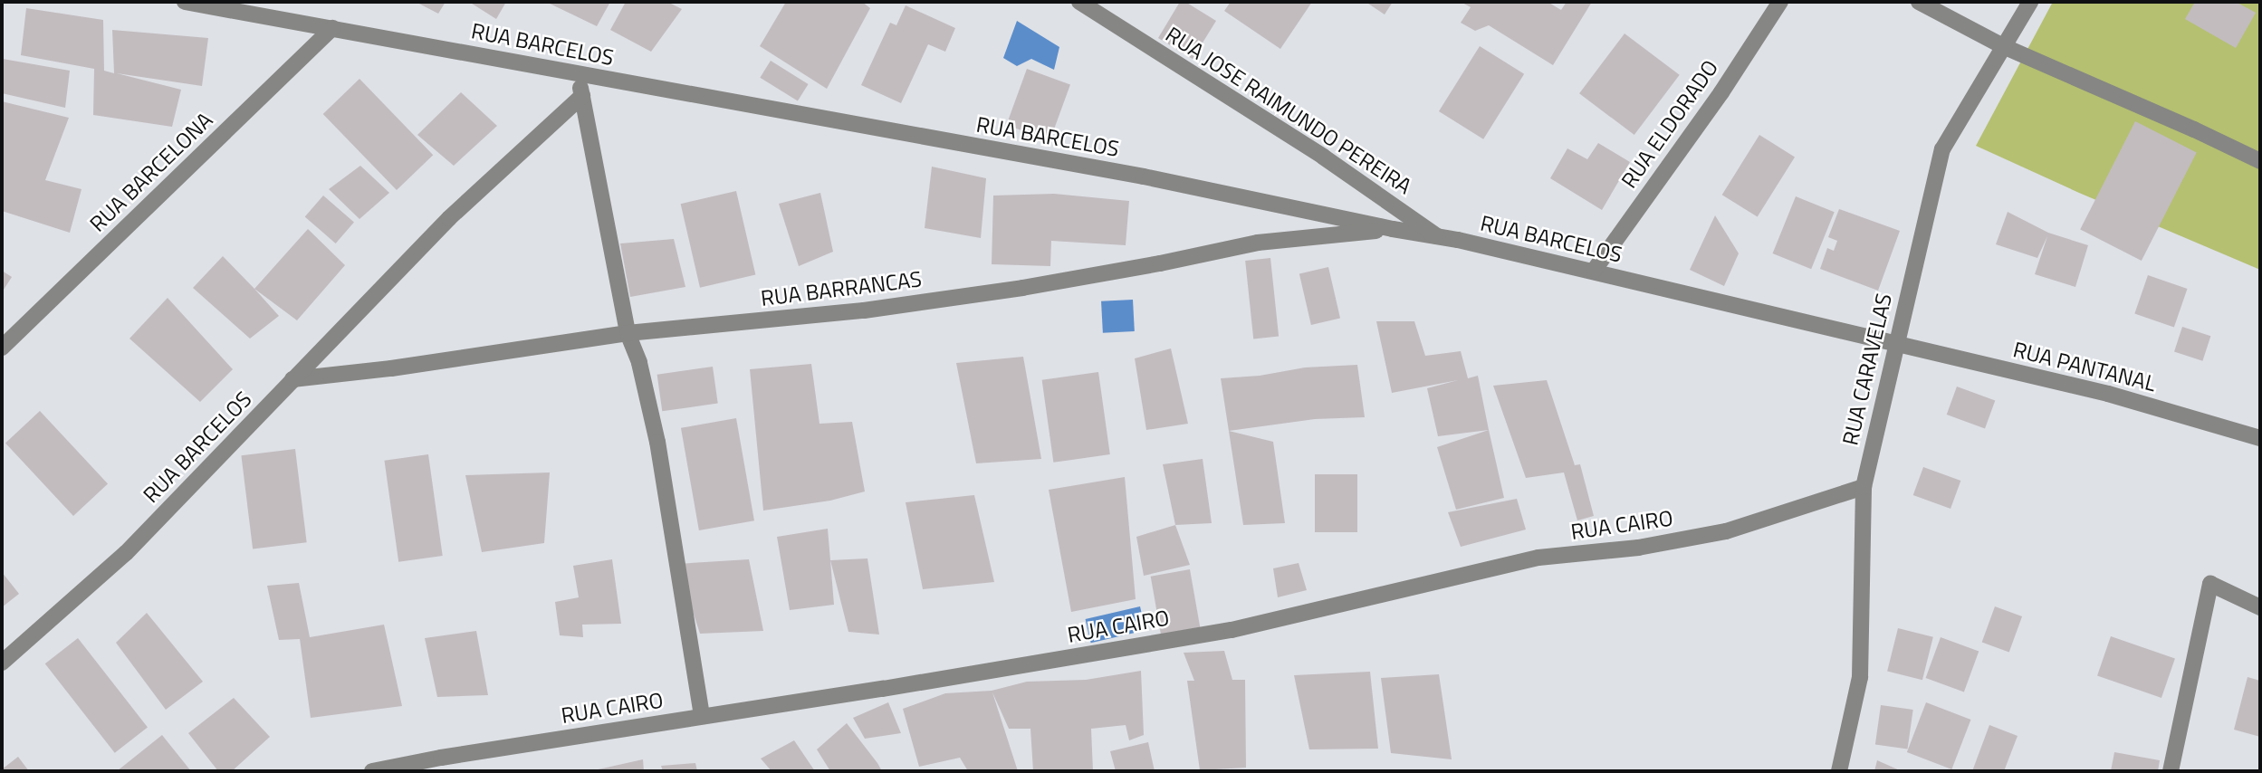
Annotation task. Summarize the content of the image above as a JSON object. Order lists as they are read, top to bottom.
{
  "streets": {
    "street": [
      "RUA BARCELOS",
      "RUA JOSE RAIMUNDO PEREIRA",
      "RUA ELDORADO",
      "RUA BARCELONA",
      "RUA BARRANCAS",
      "RUA PANTANAL",
      "RUA CARAVELAS",
      "RUA CAIRO"
    ]
  },
  "crossings": [
    ["RUA BARCELOS", "RUA JOSE RAIMUNDO PEREIRA"],
    ["RUA BARCELOS", "RUA ELDORADO"],
    ["RUA BARCELOS", "RUA BARCELONA"],
    ["RUA BARCELOS", "RUA BARRANCAS"],
    ["RUA BARCELOS", "RUA PANTANAL"],
    ["RUA BARCELOS", "RUA CARAVELAS"],
    ["RUA PANTANAL", "RUA CARAVELAS"],
    ["RUA CARAVELAS", "RUA CAIRO"]
  ]
}
